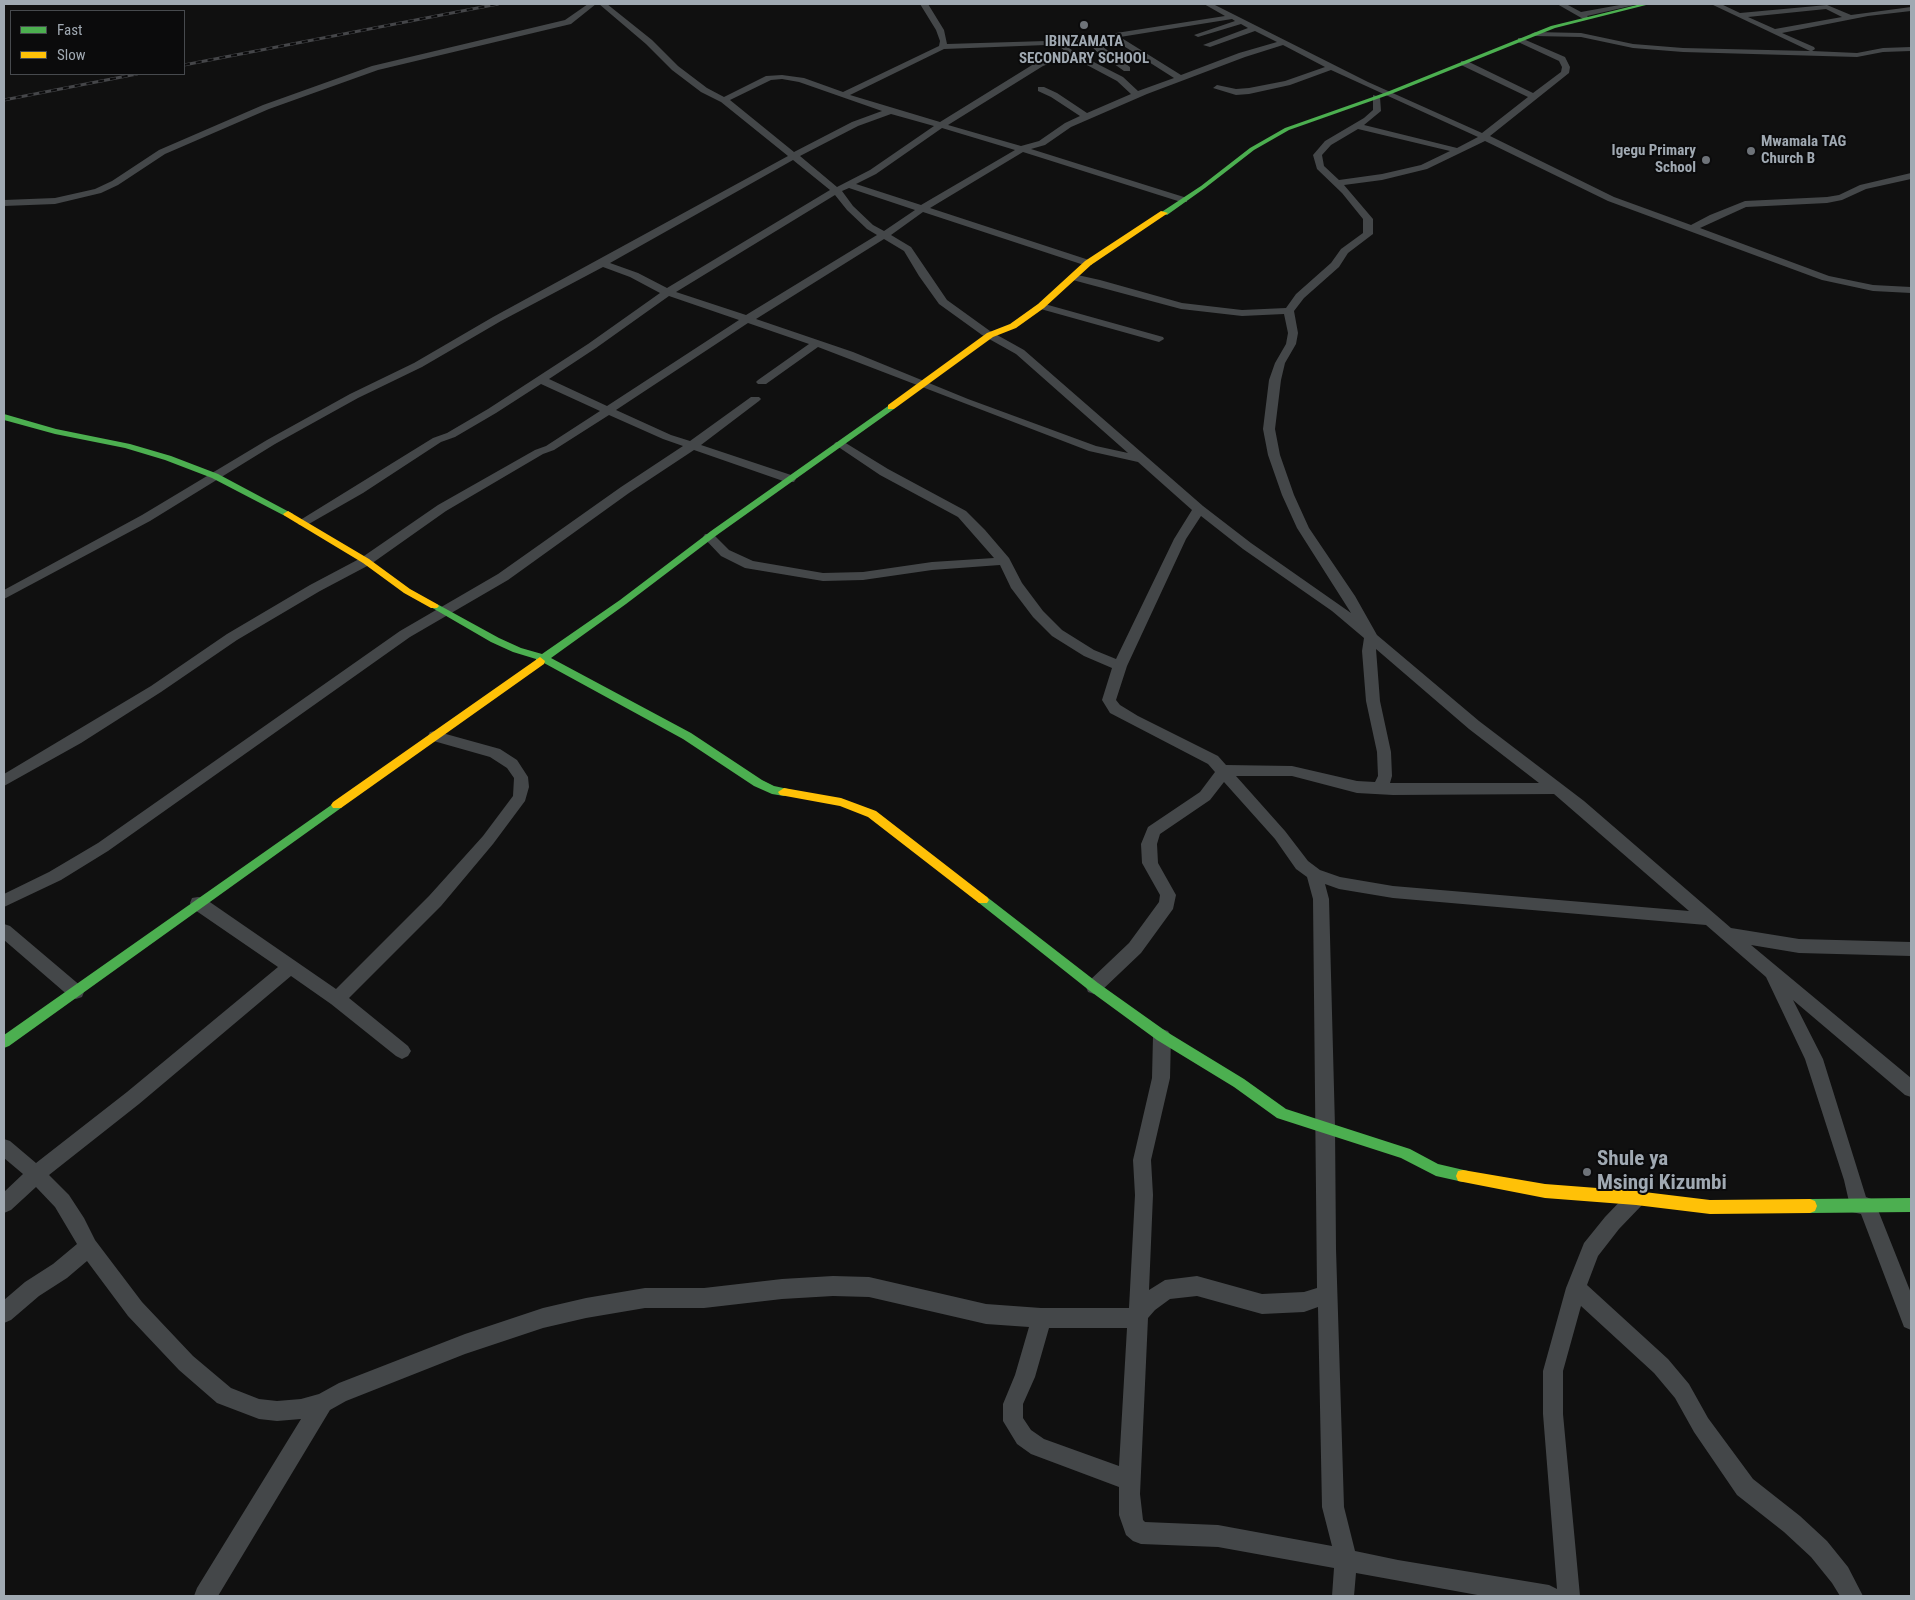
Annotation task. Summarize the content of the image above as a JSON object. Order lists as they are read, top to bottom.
{
  "places": [
    "IBINZAMATA SECONDARY SCHOOL",
    "Mwamala TAG Church B",
    "Igegu Primary School",
    "Shule ya Msingi Kizumbi"
  ],
  "legend": ["Fast", "Slow"]
}
